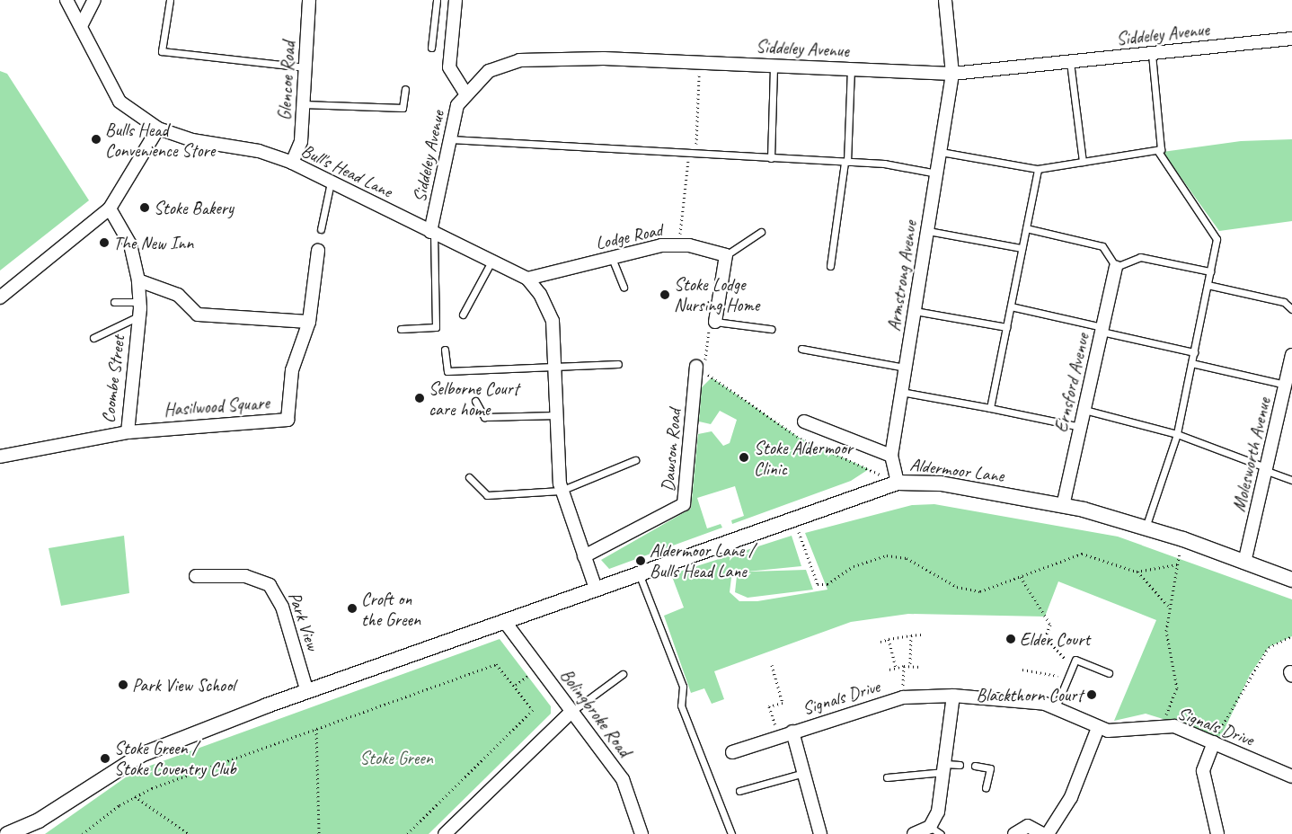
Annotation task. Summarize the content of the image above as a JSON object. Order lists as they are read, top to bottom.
{
  "streets": {
    "street": [
      "Siddeley Avenue",
      "Glencoe Road",
      "Bull's Head Lane",
      "Lodge Road",
      "Armstrong Avenue",
      "Coombe Street",
      "Ernsford Avenue",
      "Hasilwood Square",
      "Dawson Road",
      "Molesworth Avenue",
      "Aldermoor Lane",
      "Park View",
      "Signals Drive",
      "Bolingbroke Road"
    ]
  },
  "crossings": [
    ["Siddeley Avenue", "Bull's Head Lane"],
    ["Siddeley Avenue", "Armstrong Avenue"],
    ["Glencoe Road", "Bull's Head Lane"],
    ["Bull's Head Lane", "Lodge Road"],
    ["Bull's Head Lane", "Dawson Road"],
    ["Bull's Head Lane", "Aldermoor Lane"],
    ["Armstrong Avenue", "Aldermoor Lane"],
    ["Coombe Street", "Hasilwood Square"],
    ["Ernsford Avenue", "Aldermoor Lane"],
    ["Molesworth Avenue", "Aldermoor Lane"]
  ],
  "parks": ["Stoke Green"],
  "places": [
    "Bulls Head Convenience Store",
    "Stoke Bakery",
    "The New Inn",
    "Stoke Lodge Nursing Home",
    "Selborne Court care home",
    "Stoke Aldermoor Clinic",
    "Aldermoor Lane / Bulls Head Lane",
    "Croft on the Green",
    "Elder Court",
    "Park View School",
    "Blackthorn Court",
    "Stoke Green / Stoke Coventry Club"
  ]
}
